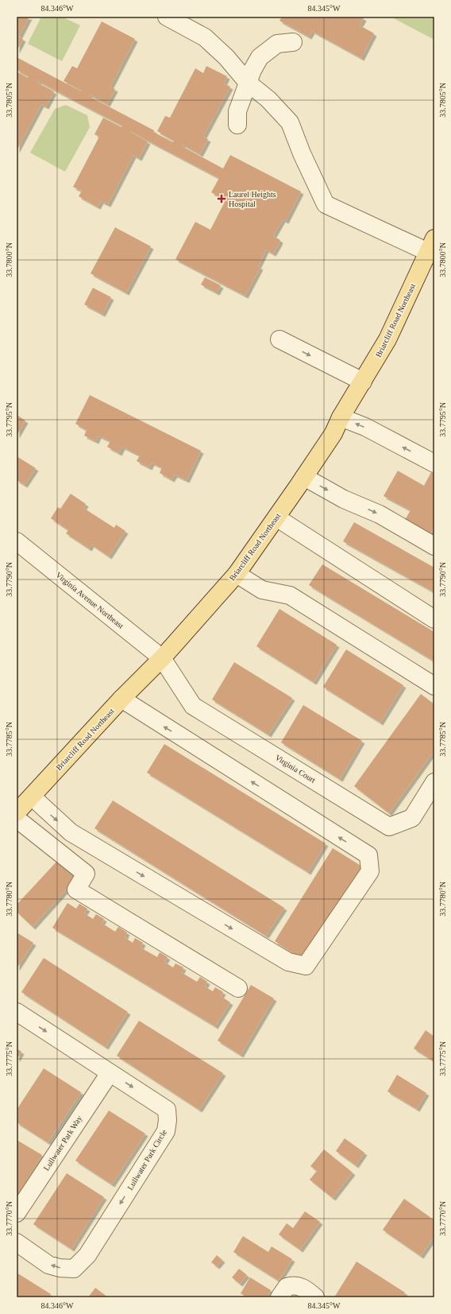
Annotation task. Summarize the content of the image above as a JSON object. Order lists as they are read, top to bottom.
{
  "streets": {
    "main road": ["Briarcliff Road Northeast"],
    "street": [
      "Virginia Avenue Northeast",
      "Virginia Court",
      "Lullwater Park Way",
      "Lullwater Park Circle"
    ]
  },
  "crossings": [
    ["Briarcliff Road Northeast", "Virginia Avenue Northeast"],
    ["Briarcliff Road Northeast", "Virginia Court"],
    ["Virginia Avenue Northeast", "Virginia Court"],
    ["Lullwater Park Way", "Lullwater Park Circle"]
  ],
  "places": {
    "health": ["Laurel Heights Hospital"]
  },
  "coordinates": [
    "84.346°W",
    "84.345°W",
    "33.7805°N",
    "33.7800°N",
    "33.7795°N",
    "33.7790°N",
    "33.7785°N",
    "33.7780°N",
    "33.7775°N",
    "33.7770°N"
  ]
}
